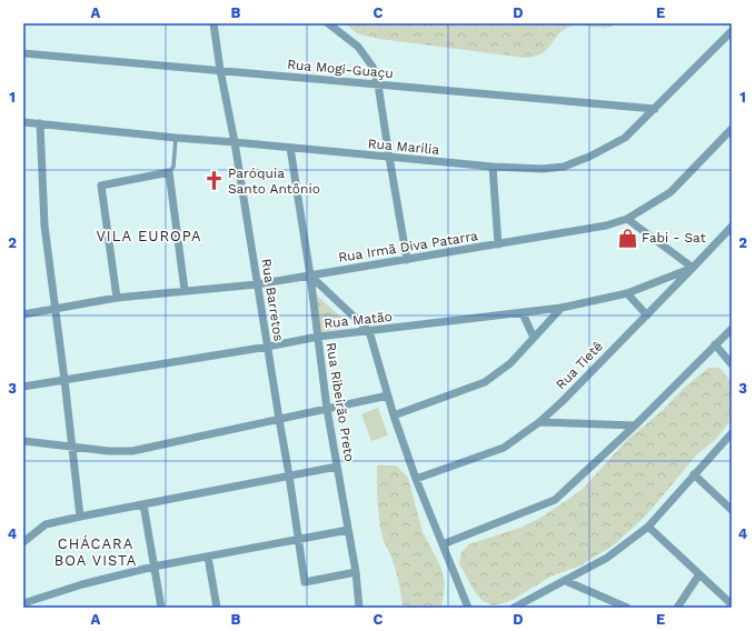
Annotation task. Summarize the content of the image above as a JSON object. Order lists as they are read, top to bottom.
{
  "streets": {
    "street": [
      "Rua Mogi-Guaçu",
      "Rua Marília",
      "Rua Irmã Diva Patarra",
      "Rua Barretos",
      "Rua Matão",
      "Rua Tietê",
      "Rua Ribeirão Preto"
    ]
  },
  "crossings": [
    ["Rua Mogi-Guaçu", "Rua Marília"],
    ["Rua Mogi-Guaçu", "Rua Barretos"],
    ["Rua Marília", "Rua Barretos"],
    ["Rua Marília", "Rua Ribeirão Preto"],
    ["Rua Irmã Diva Patarra", "Rua Barretos"],
    ["Rua Irmã Diva Patarra", "Rua Ribeirão Preto"],
    ["Rua Barretos", "Rua Matão"],
    ["Rua Barretos", "Rua Ribeirão Preto"],
    ["Rua Matão", "Rua Tietê"],
    ["Rua Matão", "Rua Ribeirão Preto"]
  ],
  "districts": ["VILA EUROPA", "CHÁCARA BOA VISTA"],
  "places": {
    "church": ["Paróquia Santo Antônio"],
    "shop": ["Fabi - Sat"]
  },
  "grid": {
    "columns": [
      "A",
      "B",
      "C",
      "D",
      "E"
    ],
    "rows": [
      "1",
      "2",
      "3",
      "4"
    ]
  }
}
